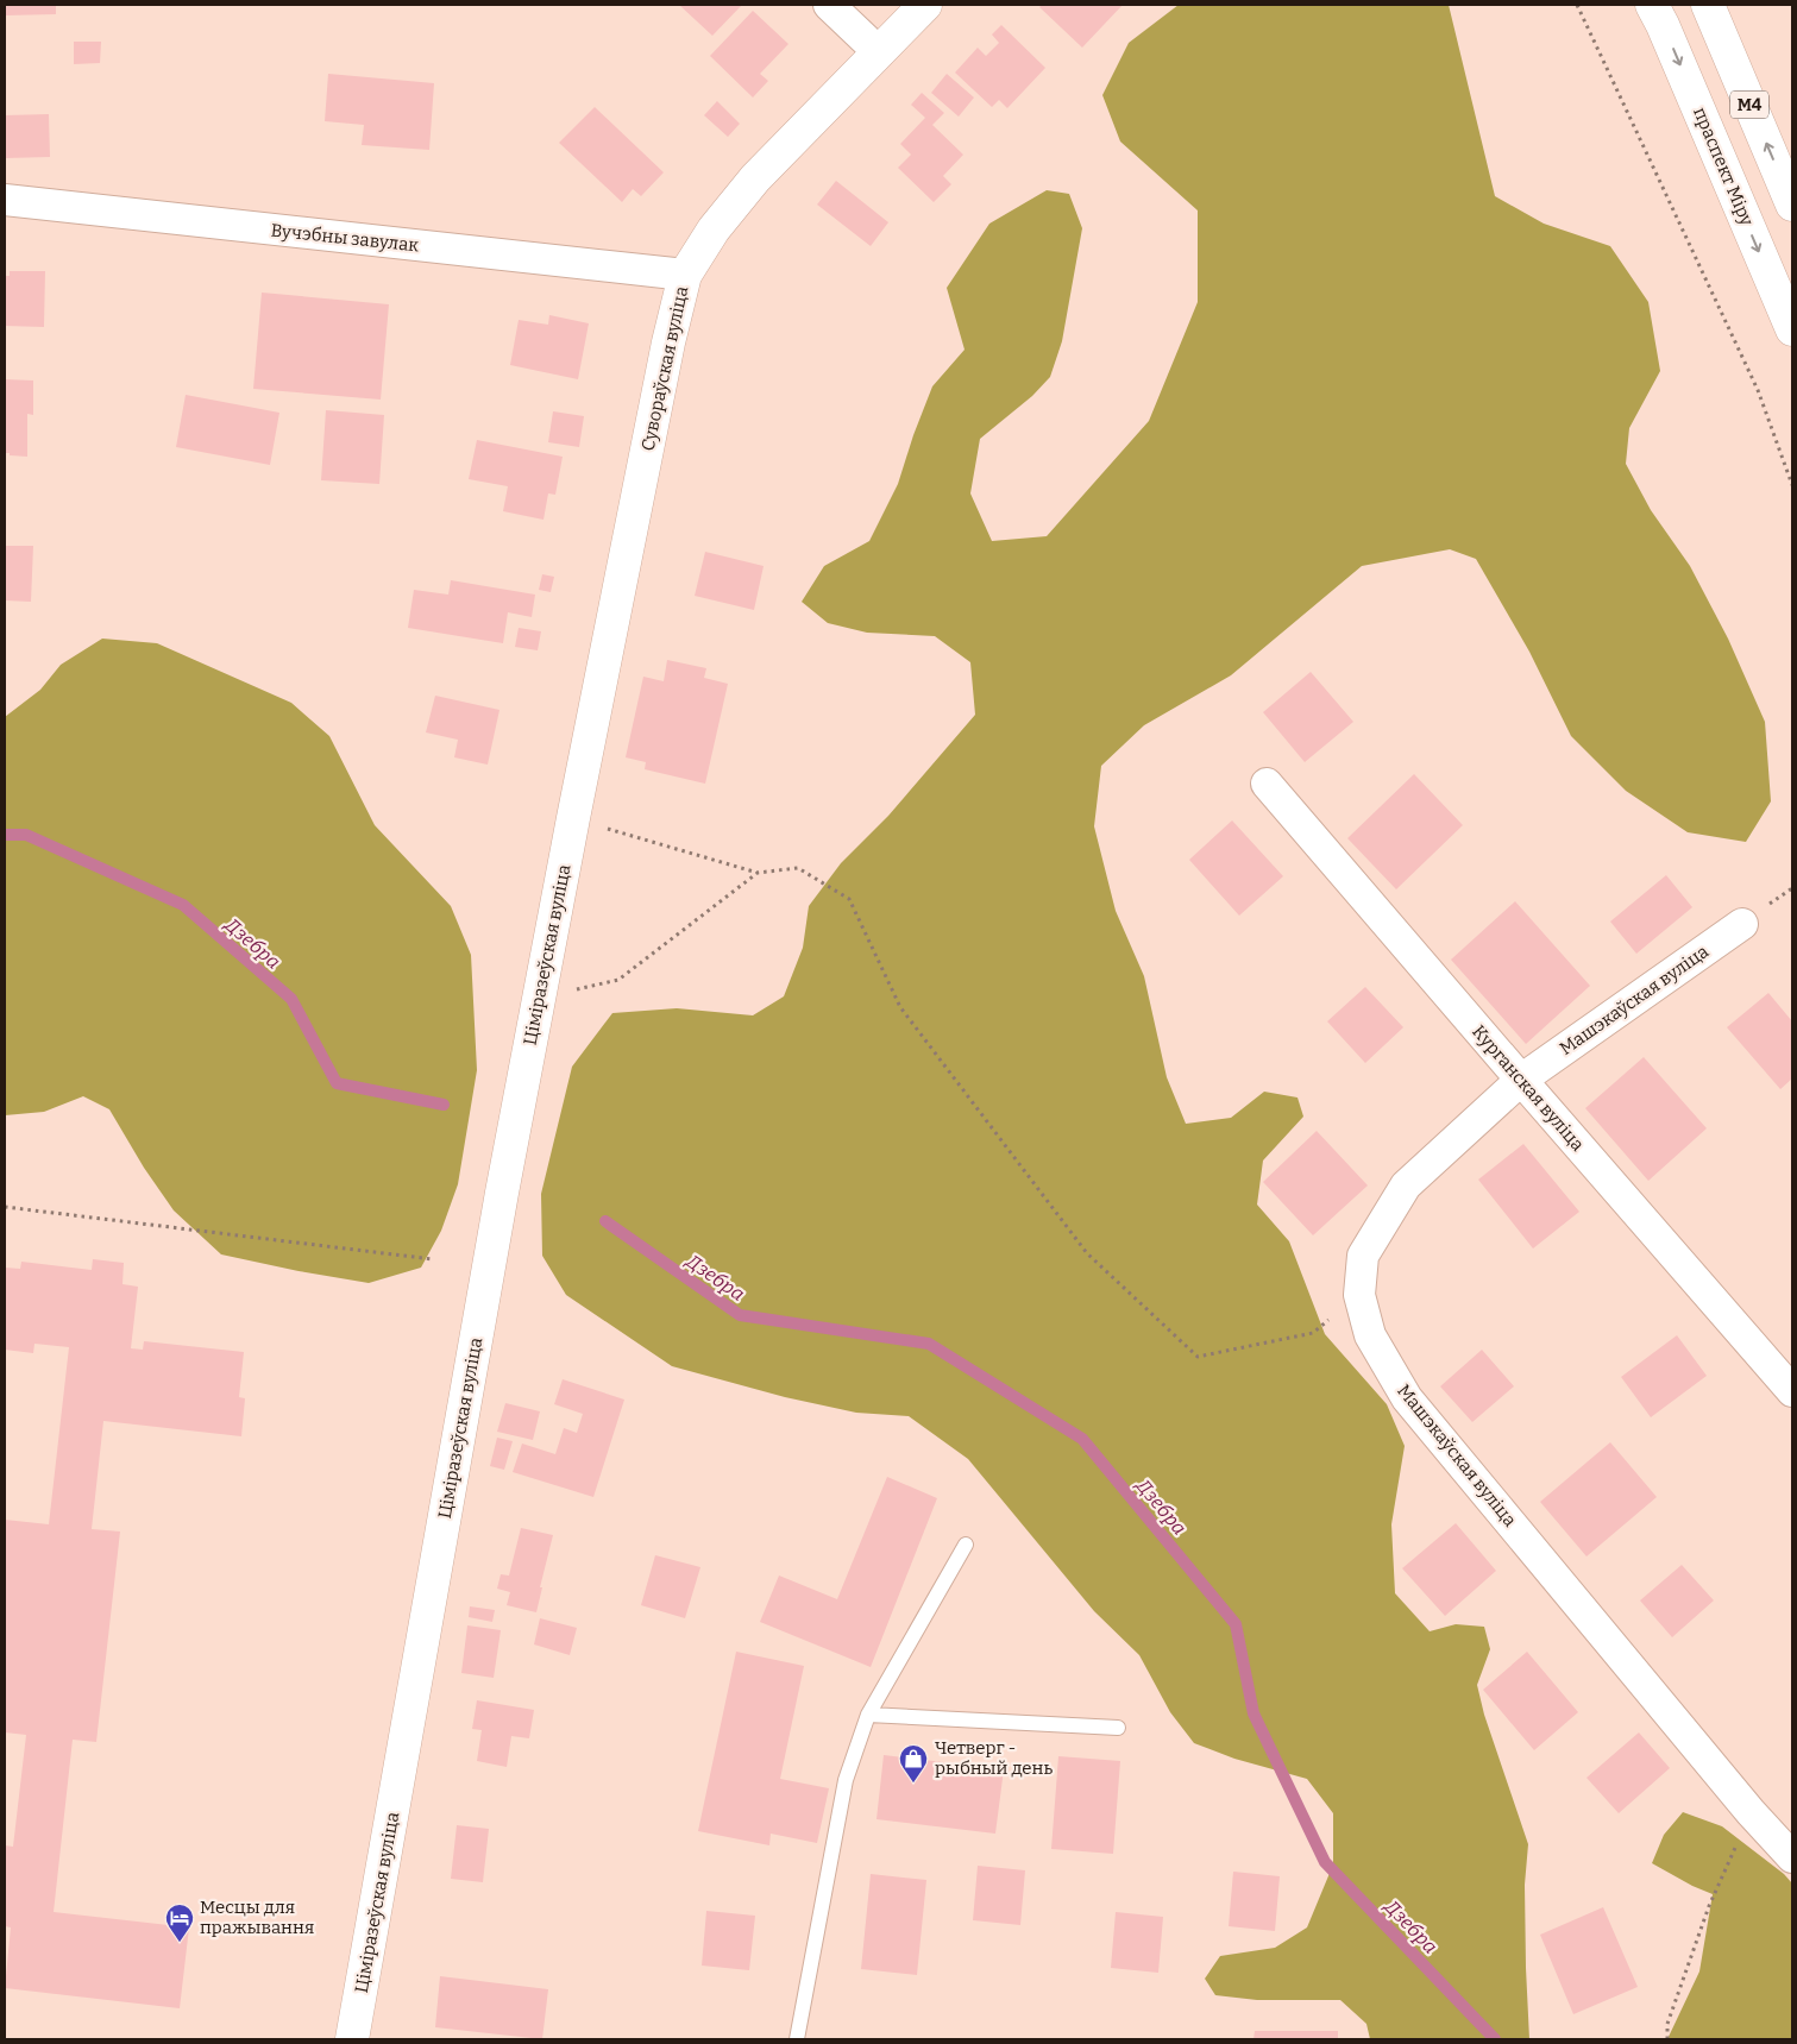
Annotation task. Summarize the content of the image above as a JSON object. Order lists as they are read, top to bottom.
{
  "streets": {
    "main road": [
      "М4",
      "праспект Міру",
      "Сувораўская вуліца",
      "Ціміразеўская вуліца"
    ],
    "street": ["Вучэбны завулак", "Машэкаўская вуліца", "Курганская вуліца"]
  },
  "crossings": [
    ["Вучэбны завулак", "Сувораўская вуліца"],
    ["Сувораўская вуліца", "Ціміразеўская вуліца"],
    ["Машэкаўская вуліца", "Курганская вуліца"]
  ],
  "water": ["Дзебра"],
  "places": {
    "shop": ["Четверг - рыбный день"],
    "hotel": ["Месцы для пражывання"]
  }
}
